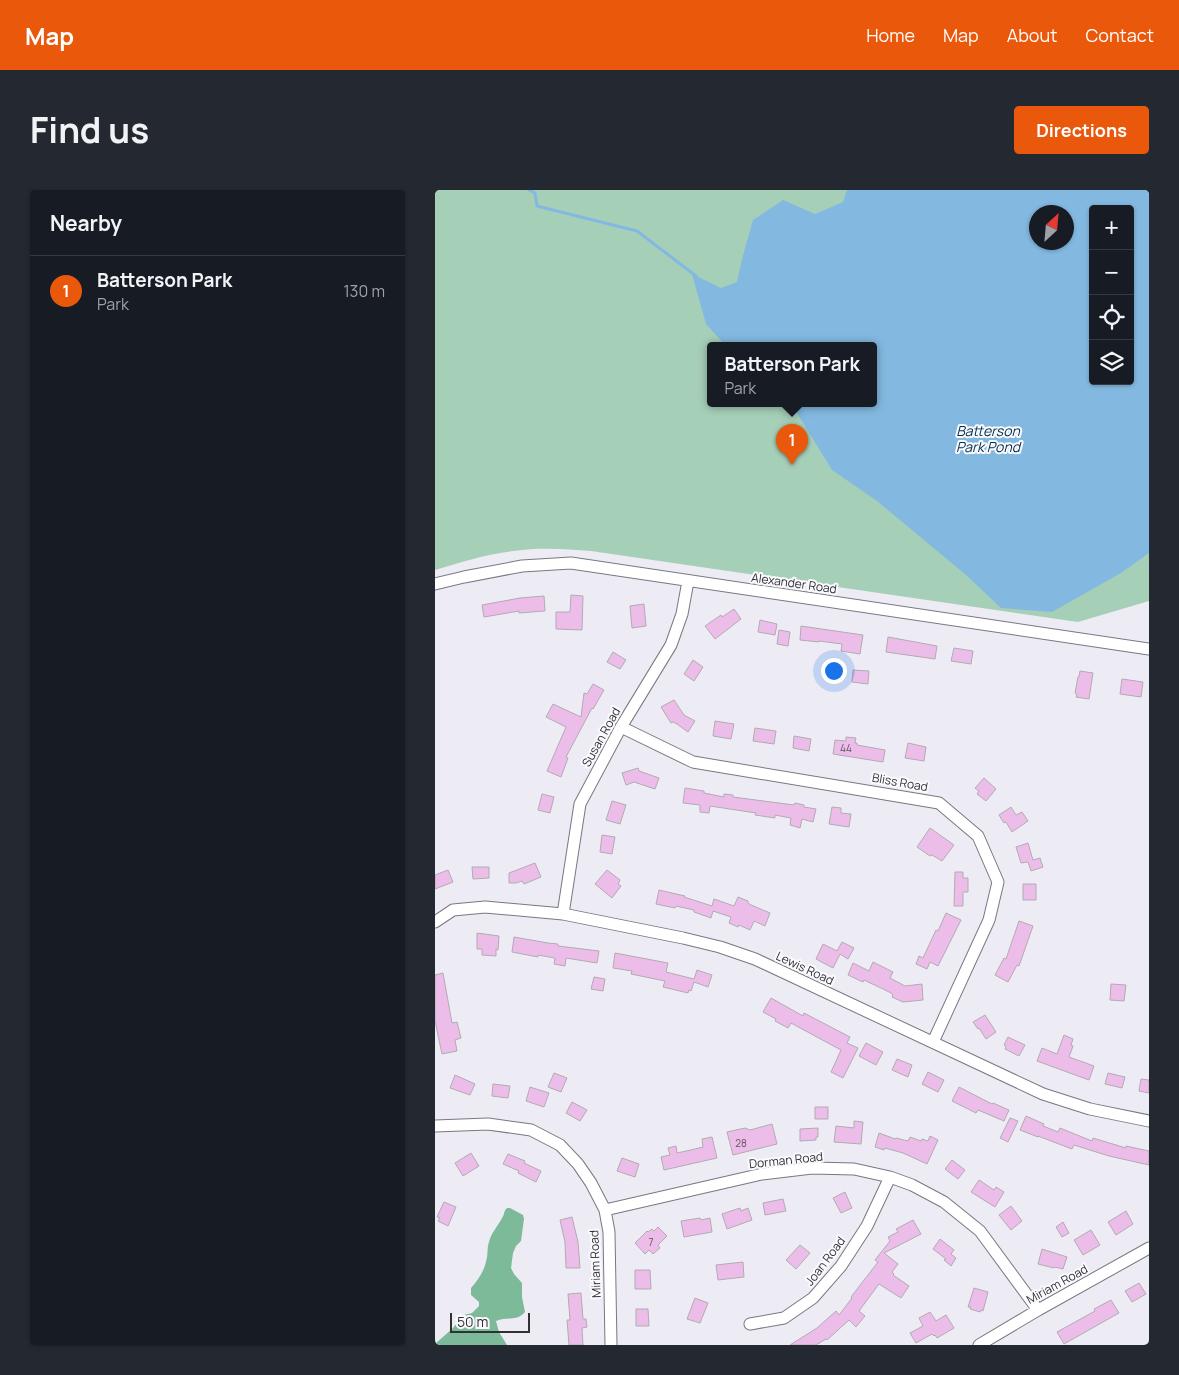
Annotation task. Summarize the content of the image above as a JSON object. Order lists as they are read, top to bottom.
{
  "streets": {
    "street": [
      "Alexander Road",
      "Susan Road",
      "Bliss Road",
      "Lewis Road",
      "Dorman Road",
      "Joan Road",
      "Miriam Road"
    ]
  },
  "crossings": [
    ["Alexander Road", "Susan Road"],
    ["Susan Road", "Bliss Road"],
    ["Susan Road", "Lewis Road"],
    ["Bliss Road", "Lewis Road"],
    ["Dorman Road", "Joan Road"],
    ["Dorman Road", "Miriam Road"]
  ],
  "water": ["Batterson Park Pond"],
  "house_numbers": ["44", "28", "7"],
  "scale_bar": "50 m",
  "north": "top right",
  "page": {
    "header": "Map",
    "nav": [
      "Home",
      "Map",
      "About",
      "Contact"
    ],
    "title": "Find us",
    "buttons": "Directions",
    "heading": "Nearby",
    "map_buttons": ["+", "−"],
    "list": [
      {
        "mark": "1",
        "name": "Batterson Park",
        "note": "Park",
        "value": "130 m"
      }
    ],
    "popup": ["Batterson Park", "Park"],
    "pins": "1",
    "scale": "50 m"
  }
}
